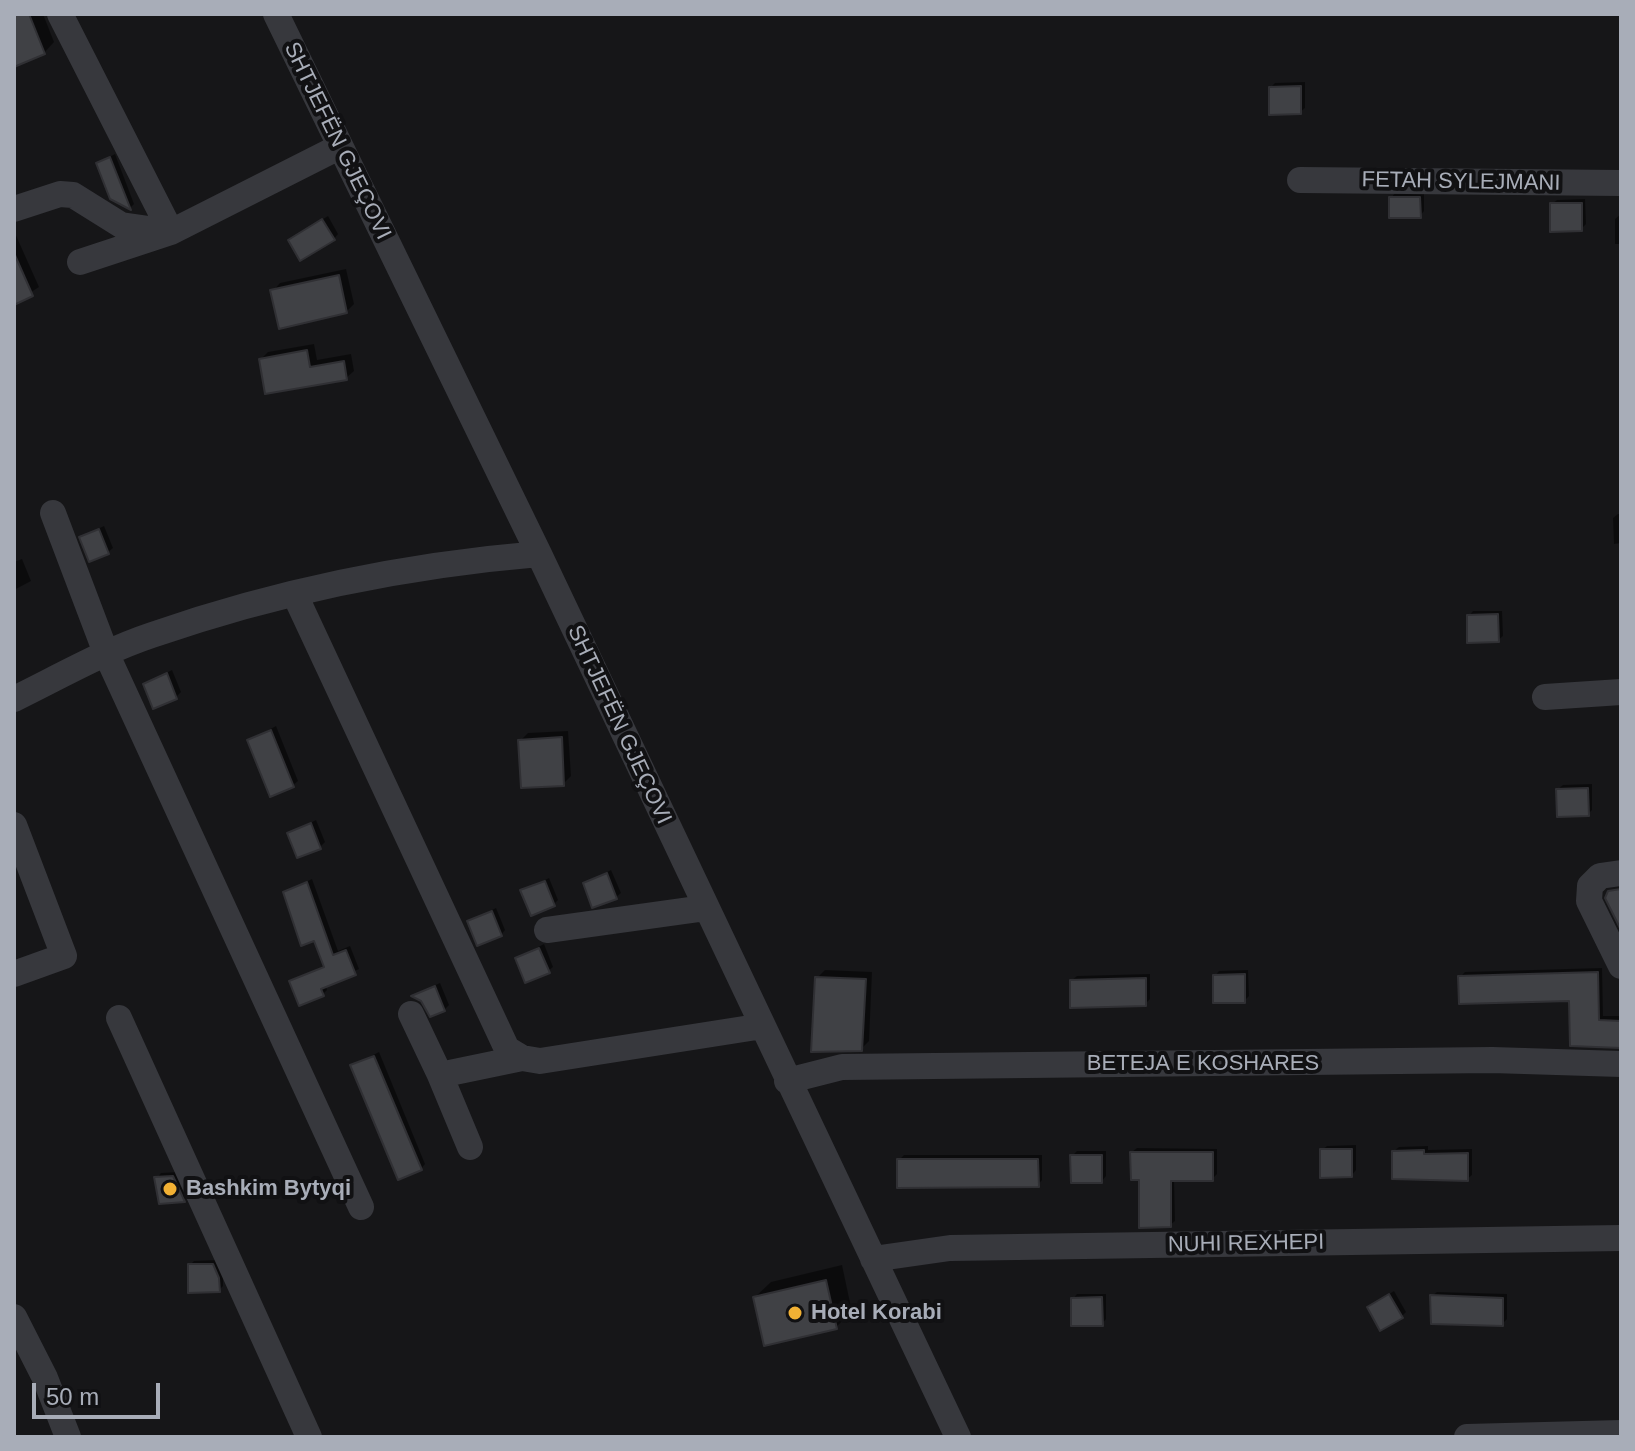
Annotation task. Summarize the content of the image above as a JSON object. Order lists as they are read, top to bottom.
{
  "streets": {
    "street": [
      "SHTJEFËN GJEÇOVI",
      "FETAH SYLEJMANI",
      "BETEJA E KOSHARES",
      "NUHI REXHEPI"
    ]
  },
  "crossings": [
    ["SHTJEFËN GJEÇOVI", "BETEJA E KOSHARES"],
    ["SHTJEFËN GJEÇOVI", "NUHI REXHEPI"]
  ],
  "places": ["Bashkim Bytyqi", "Hotel Korabi"],
  "scale_bar": "50 m"
}
